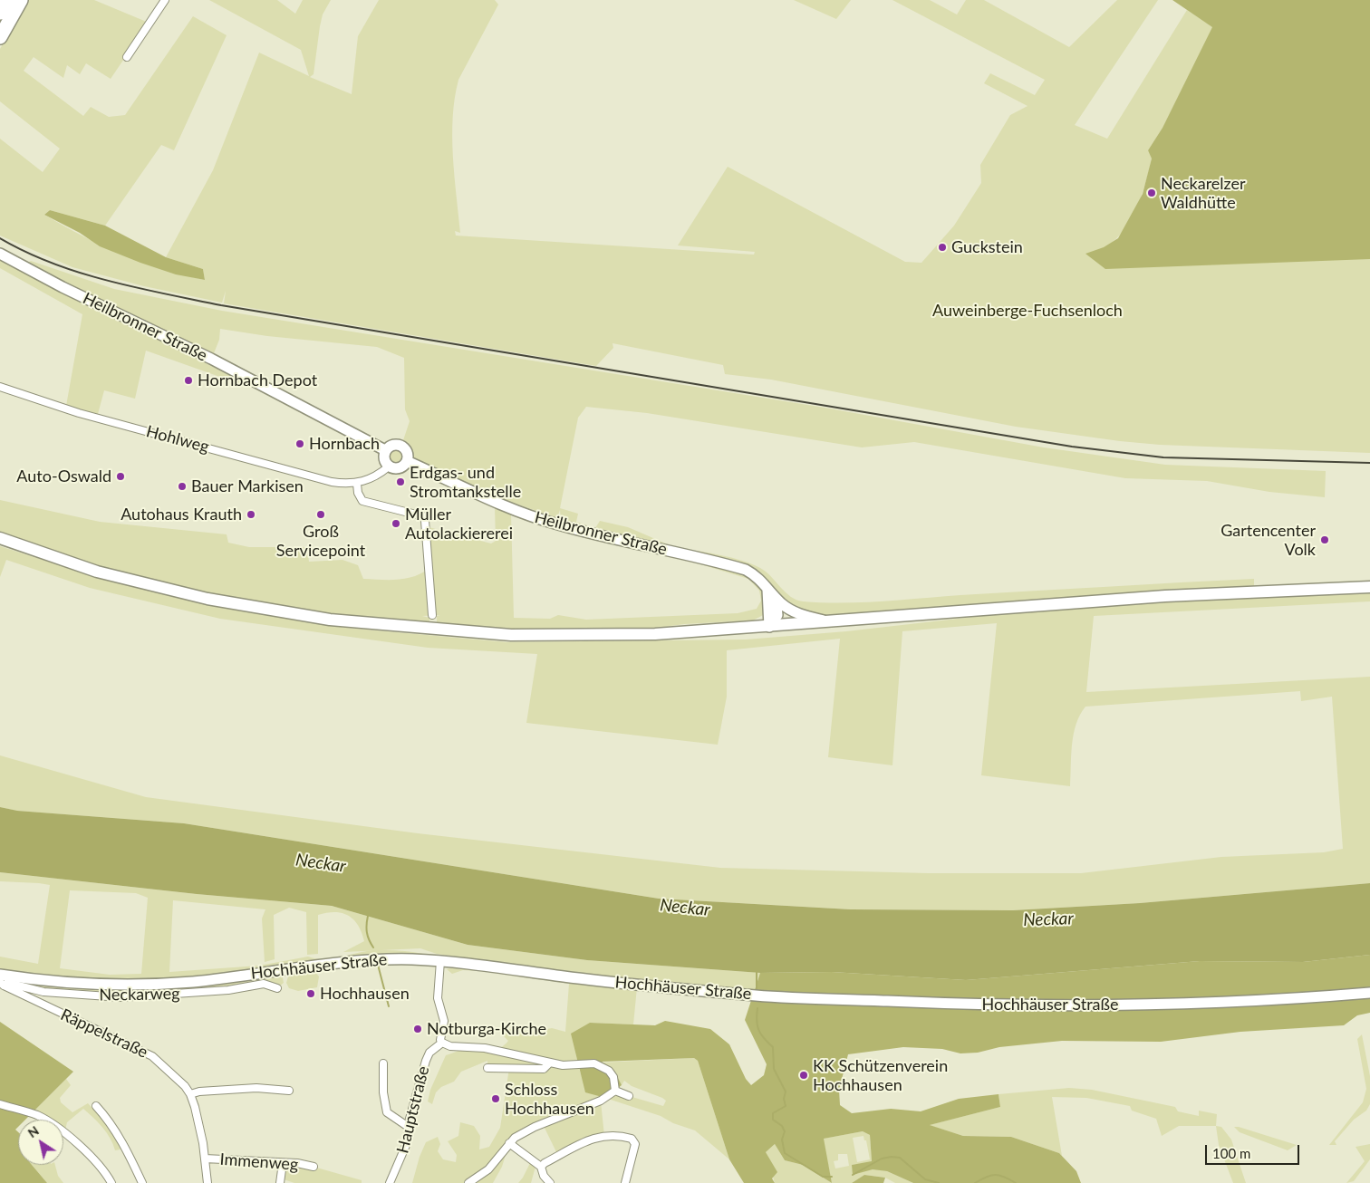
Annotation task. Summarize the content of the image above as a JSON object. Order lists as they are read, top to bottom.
{
  "streets": {
    "main road": ["Heilbronner Straße", "Hochhäuser Straße"],
    "street": [
      "Hohlweg",
      "Neckarweg",
      "Räppelstraße",
      "Hauptstraße",
      "Immenweg"
    ]
  },
  "crossings": [
    ["Heilbronner Straße", "Hohlweg"],
    ["Neckarweg", "Räppelstraße"],
    ["Räppelstraße", "Immenweg"]
  ],
  "water": ["Neckar"],
  "parks": ["Auweinberge-Fuchsenloch"],
  "places": [
    "Neckarelzer Waldhütte",
    "Guckstein",
    "Hornbach Depot",
    "Hornbach",
    "Auto-Oswald",
    "Erdgas- und Stromtankstelle",
    "Bauer Markisen",
    "Autohaus Krauth",
    "Groß Servicepoint",
    "Müller Autolackiererei",
    "Gartencenter Volk",
    "Hochhausen",
    "Notburga-Kirche",
    "KK Schützenverein Hochhausen",
    "Schloss Hochhausen"
  ],
  "scale_bar": "100 m",
  "north": "top left"
}
